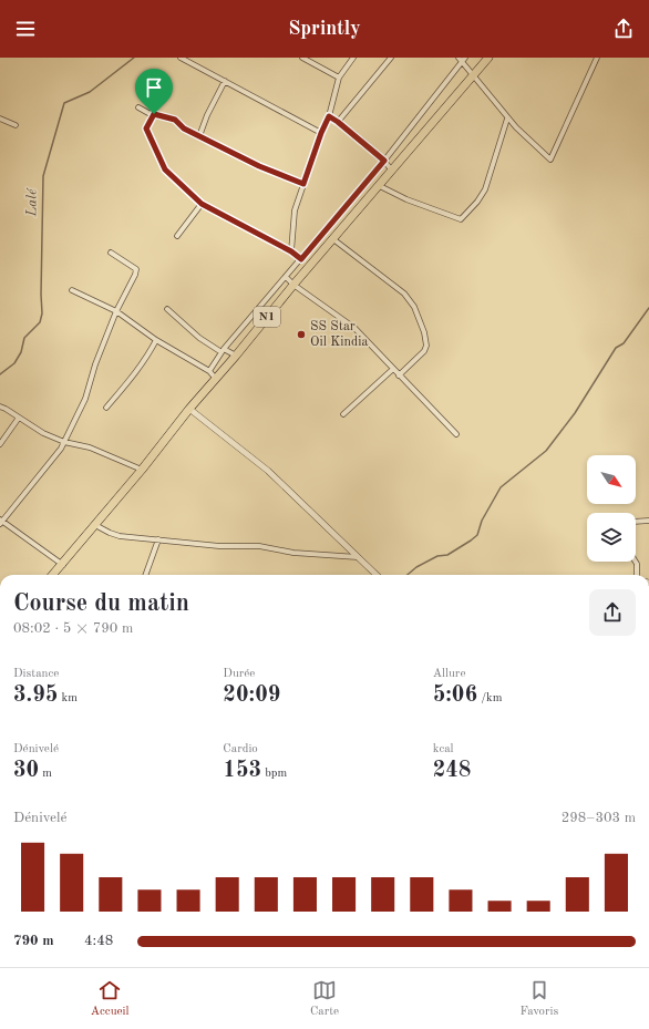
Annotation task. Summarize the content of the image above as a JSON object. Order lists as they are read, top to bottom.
{
  "streets": {
    "highway": ["N1"]
  },
  "water": ["Lalé"],
  "places": ["SS Star Oil Kindia"],
  "north": "bottom right",
  "page": {
    "header": "Sprintly",
    "heading": ["Course du matin", "08:02 · 5 × 790 m"],
    "stats": [
      ["Distance", "3.95 km"],
      ["Durée", "20:09"],
      ["Allure", "5:06 /km"],
      ["Dénivelé", "30 m"],
      ["Cardio", "153 bpm"],
      ["kcal", "248"]
    ],
    "chart": ["Dénivelé", "298–303 m"],
    "list": [
      {
        "name": "790 m",
        "note": "4:48"
      }
    ],
    "tabs": ["Accueil", "Carte", "Favoris"]
  }
}
